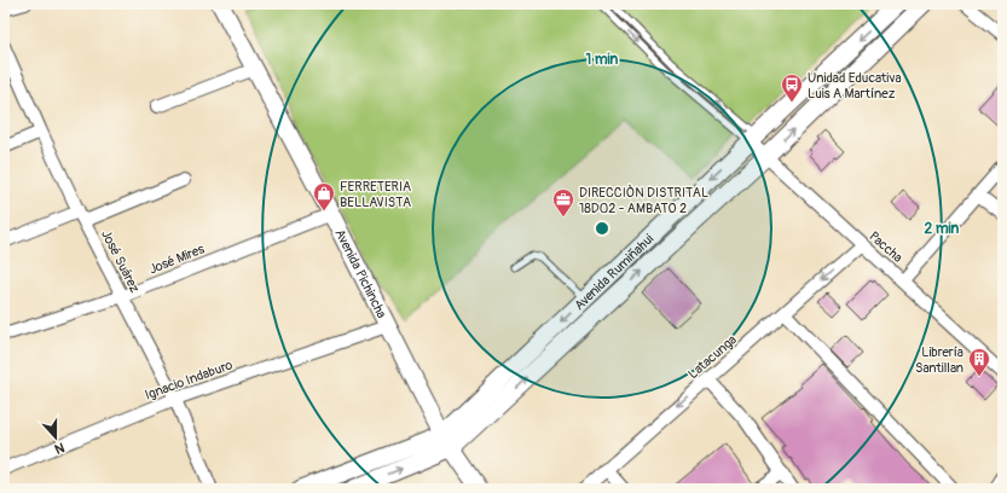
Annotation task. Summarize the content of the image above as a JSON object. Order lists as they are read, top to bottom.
{
  "streets": {
    "main road": ["Avenida Rumiñahui", "Avenida Pichincha"],
    "street": [
      "Paccha",
      "José Mires",
      "José Suárez",
      "Latacunga",
      "Ignacio Indaburo"
    ]
  },
  "crossings": [
    ["Paccha", "Avenida Rumiñahui"],
    ["Paccha", "Latacunga"],
    ["José Mires", "José Suárez"],
    ["José Mires", "Avenida Pichincha"],
    ["José Suárez", "Ignacio Indaburo"],
    ["Avenida Rumiñahui", "Avenida Pichincha"],
    ["Avenida Pichincha", "Ignacio Indaburo"]
  ],
  "one_way": ["Latacunga"],
  "places": {
    "bus stop": ["Unidad Educativa Luis A Martínez"],
    "shop": ["FERRETERIA BELLAVISTA"],
    "office": ["DIRECCIÒN DISTRITAL 18D02 - AMBATO 2"],
    "building": ["Librería Santillan"]
  },
  "north": "bottom",
  "rings": ["1 min", "2 min"]
}
